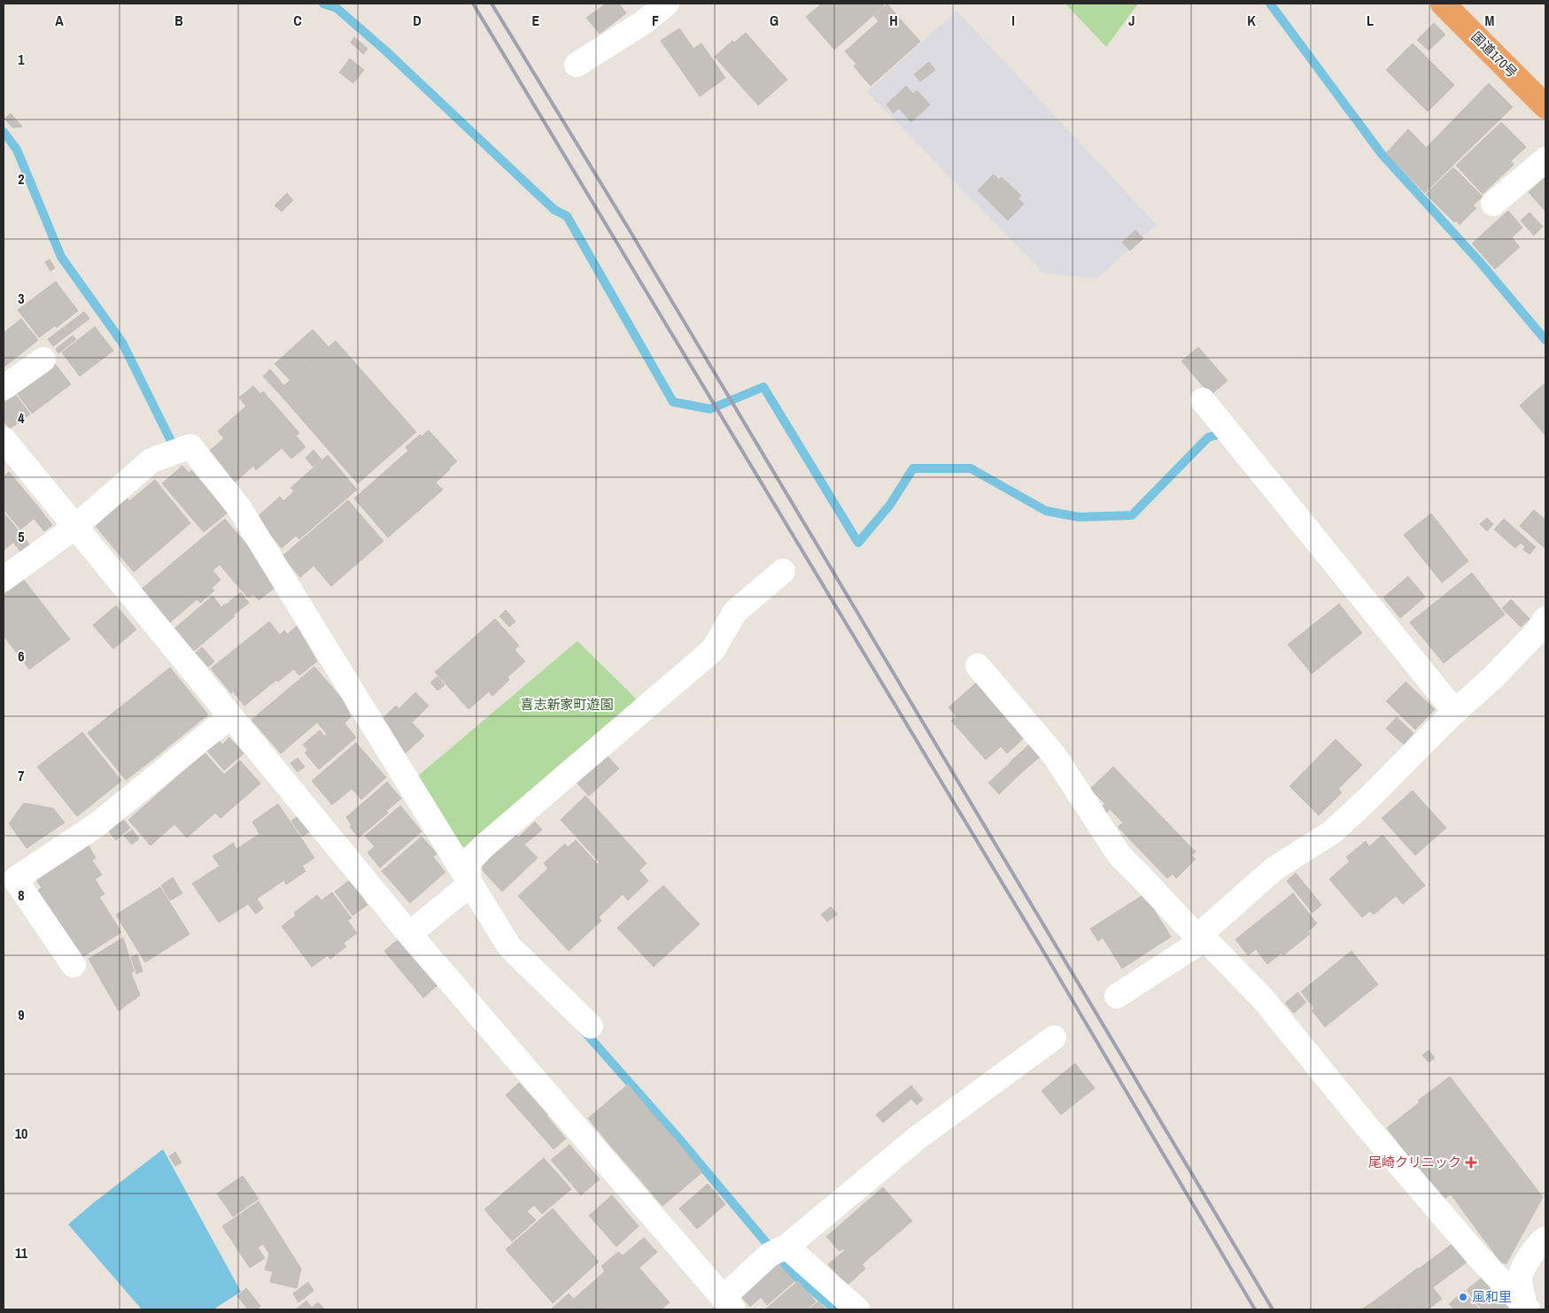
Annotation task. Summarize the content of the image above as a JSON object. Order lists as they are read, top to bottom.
{
  "streets": {
    "highway": ["国道170号"]
  },
  "parks": ["喜志新家町遊園"],
  "places": {
    "health": ["尾崎クリニック"],
    "other": ["風和里"]
  },
  "grid": {
    "columns": [
      "A",
      "B",
      "C",
      "D",
      "E",
      "F",
      "G",
      "H",
      "I",
      "J",
      "K",
      "L",
      "M"
    ],
    "rows": [
      "1",
      "2",
      "3",
      "4",
      "5",
      "6",
      "7",
      "8",
      "9",
      "10",
      "11"
    ]
  }
}
